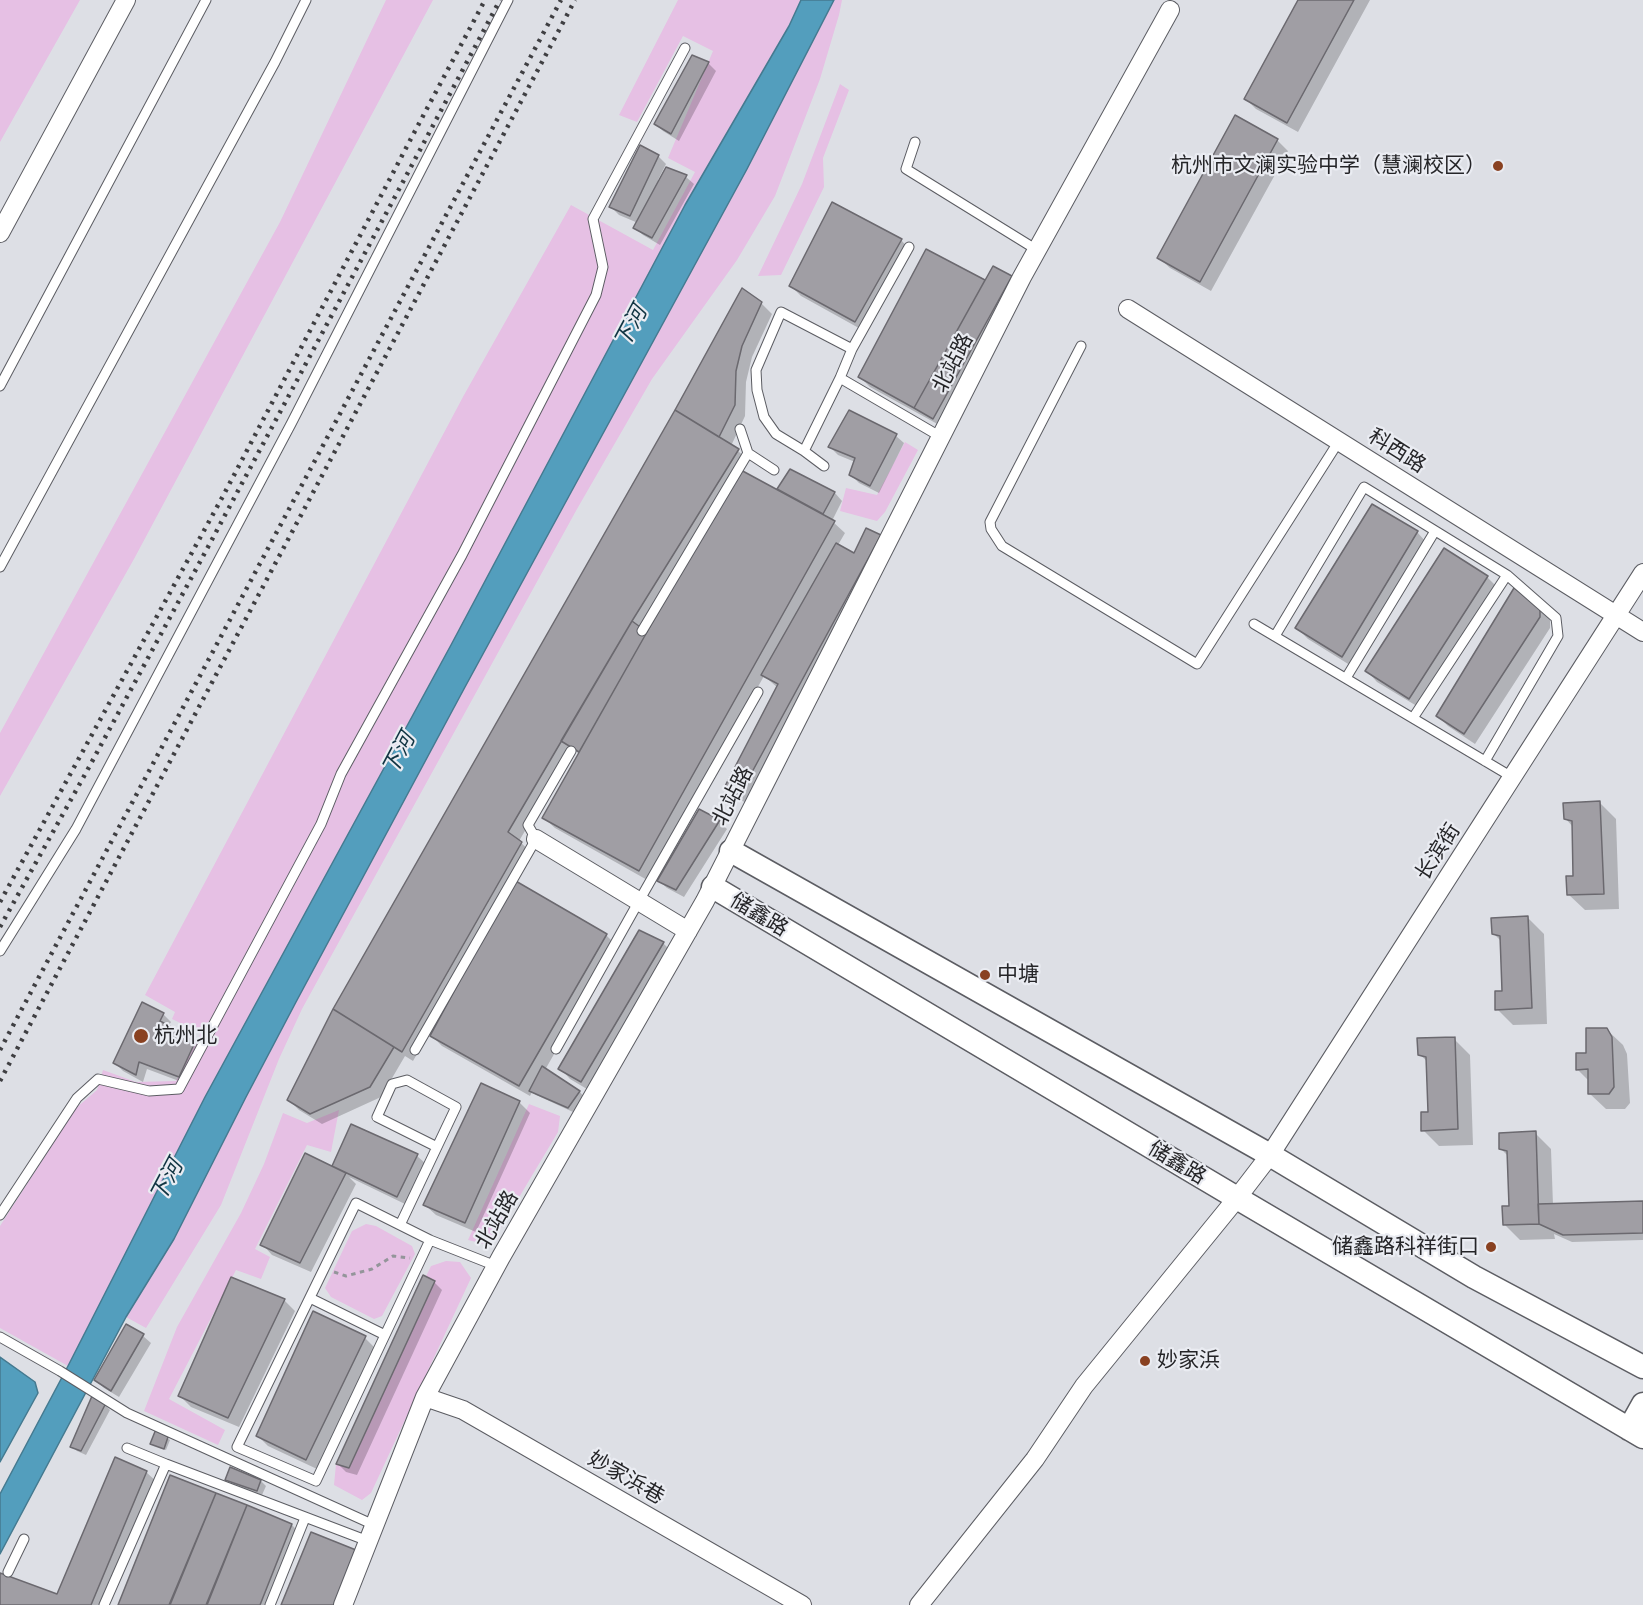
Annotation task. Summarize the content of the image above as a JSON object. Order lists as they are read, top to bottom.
{
  "streets": {
    "street": [
      "北站路",
      "科西路",
      "长滨街",
      "储鑫路",
      "妙家浜巷"
    ]
  },
  "crossings": [
    ["北站路", "储鑫路"],
    ["北站路", "妙家浜巷"],
    ["科西路", "长滨街"],
    ["长滨街", "储鑫路"]
  ],
  "water": ["下河"],
  "places": [
    "杭州市文澜实验中学（慧澜校区）",
    "中塘",
    "杭州北",
    "储鑫路科祥街口",
    "妙家浜"
  ]
}
